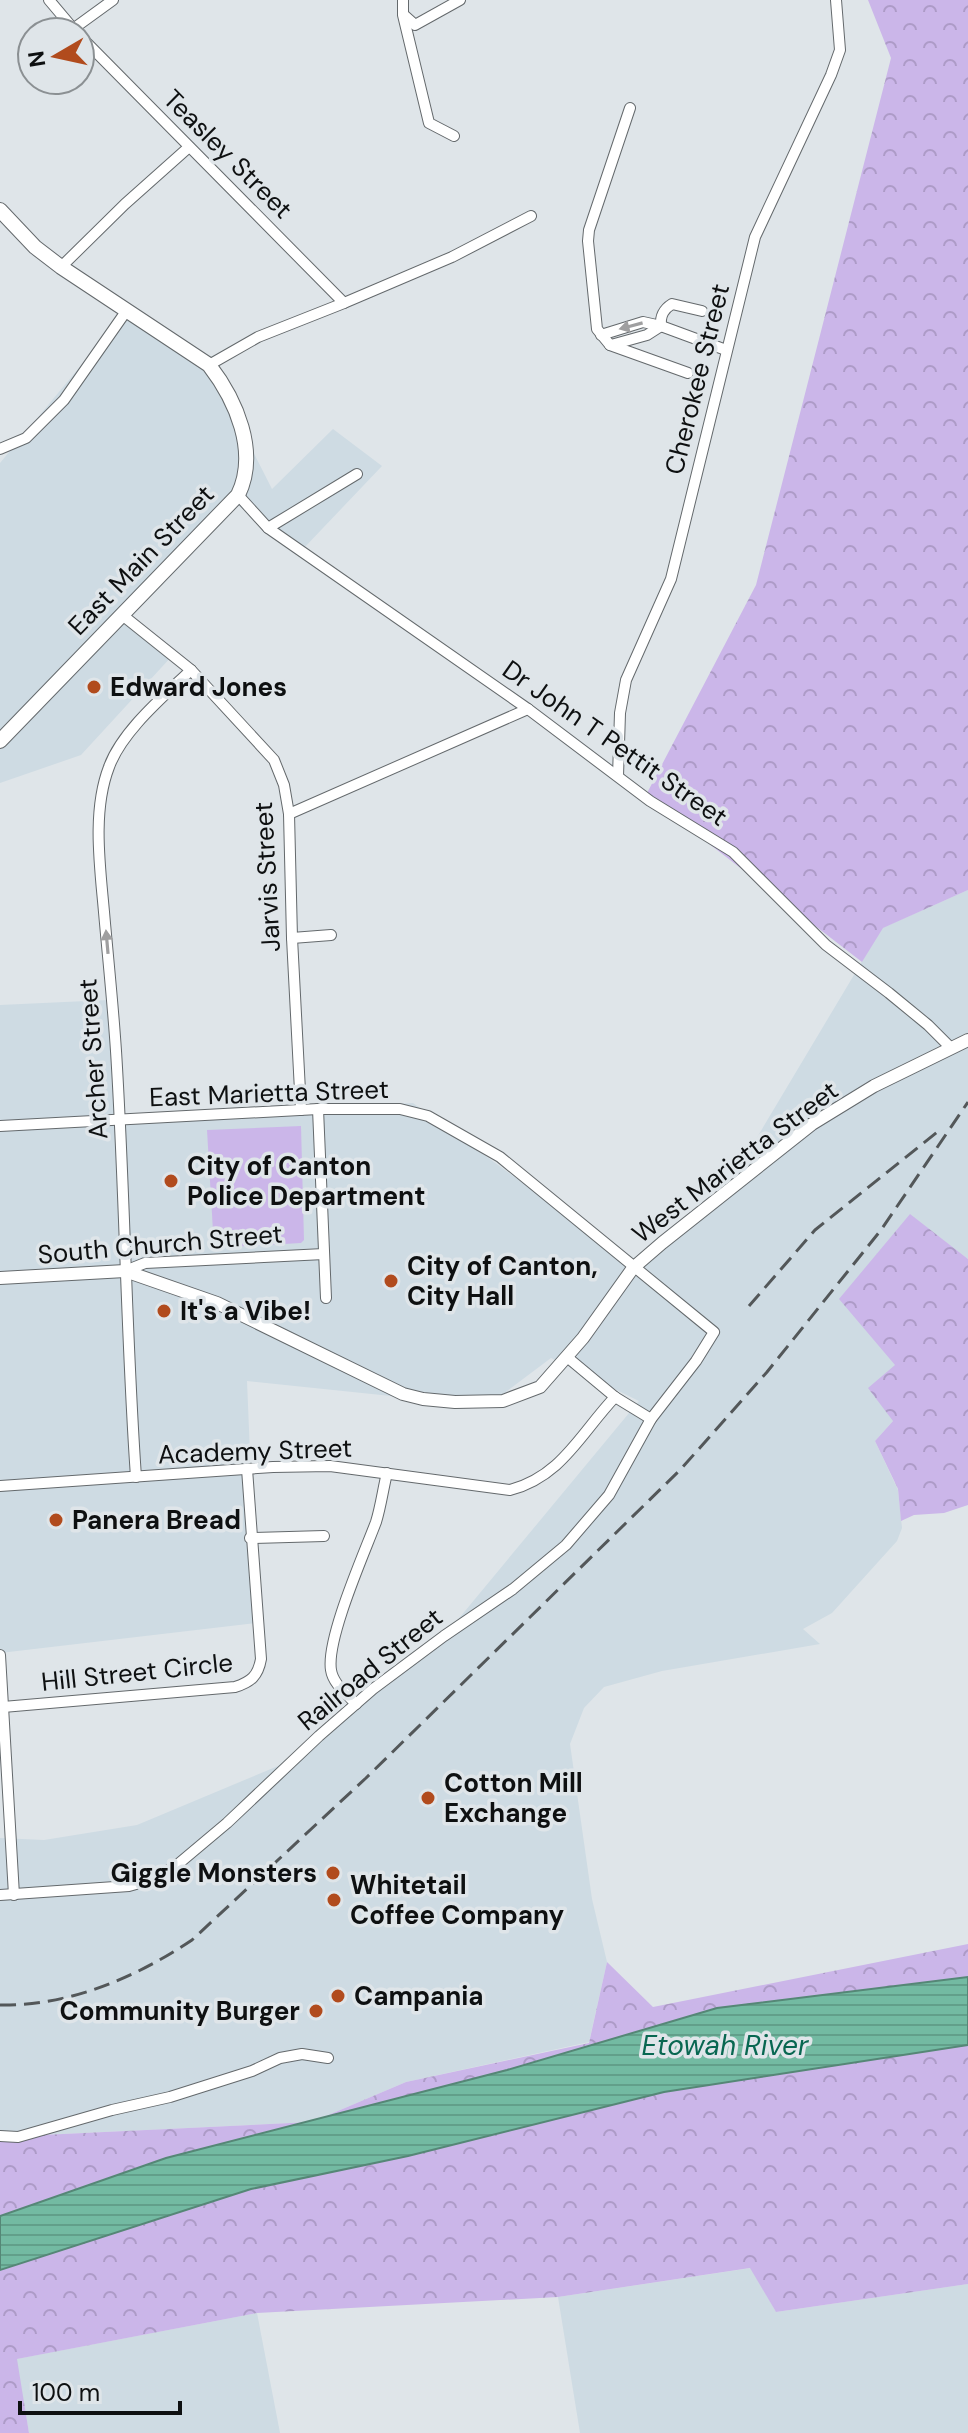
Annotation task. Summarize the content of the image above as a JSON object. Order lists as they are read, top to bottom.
{
  "streets": {
    "main road": ["East Main Street"],
    "street": [
      "Teasley Street",
      "Cherokee Street",
      "Dr John T Pettit Street",
      "Jarvis Street",
      "Archer Street",
      "East Marietta Street",
      "West Marietta Street",
      "South Church Street",
      "Academy Street",
      "Railroad Street",
      "Hill Street Circle"
    ]
  },
  "crossings": [
    ["Cherokee Street", "Dr John T Pettit Street"],
    ["East Main Street", "Dr John T Pettit Street"],
    ["East Main Street", "Jarvis Street"],
    ["Dr John T Pettit Street", "West Marietta Street"],
    ["Jarvis Street", "Archer Street"],
    ["Jarvis Street", "East Marietta Street"],
    ["Archer Street", "East Marietta Street"],
    ["Archer Street", "West Marietta Street"],
    ["Archer Street", "South Church Street"],
    ["Archer Street", "Academy Street"],
    ["East Marietta Street", "West Marietta Street"],
    ["West Marietta Street", "South Church Street"],
    ["West Marietta Street", "Railroad Street"],
    ["Academy Street", "Hill Street Circle"]
  ],
  "one_way": ["Archer Street"],
  "water": ["Etowah River"],
  "places": [
    "Edward Jones",
    "City of Canton Police Department",
    "City of Canton, City Hall",
    "It's a Vibe!",
    "Panera Bread",
    "Cotton Mill Exchange",
    "Giggle Monsters",
    "Whitetail Coffee Company",
    "Campania",
    "Community Burger"
  ],
  "scale_bar": "100 m",
  "north": "left"
}
